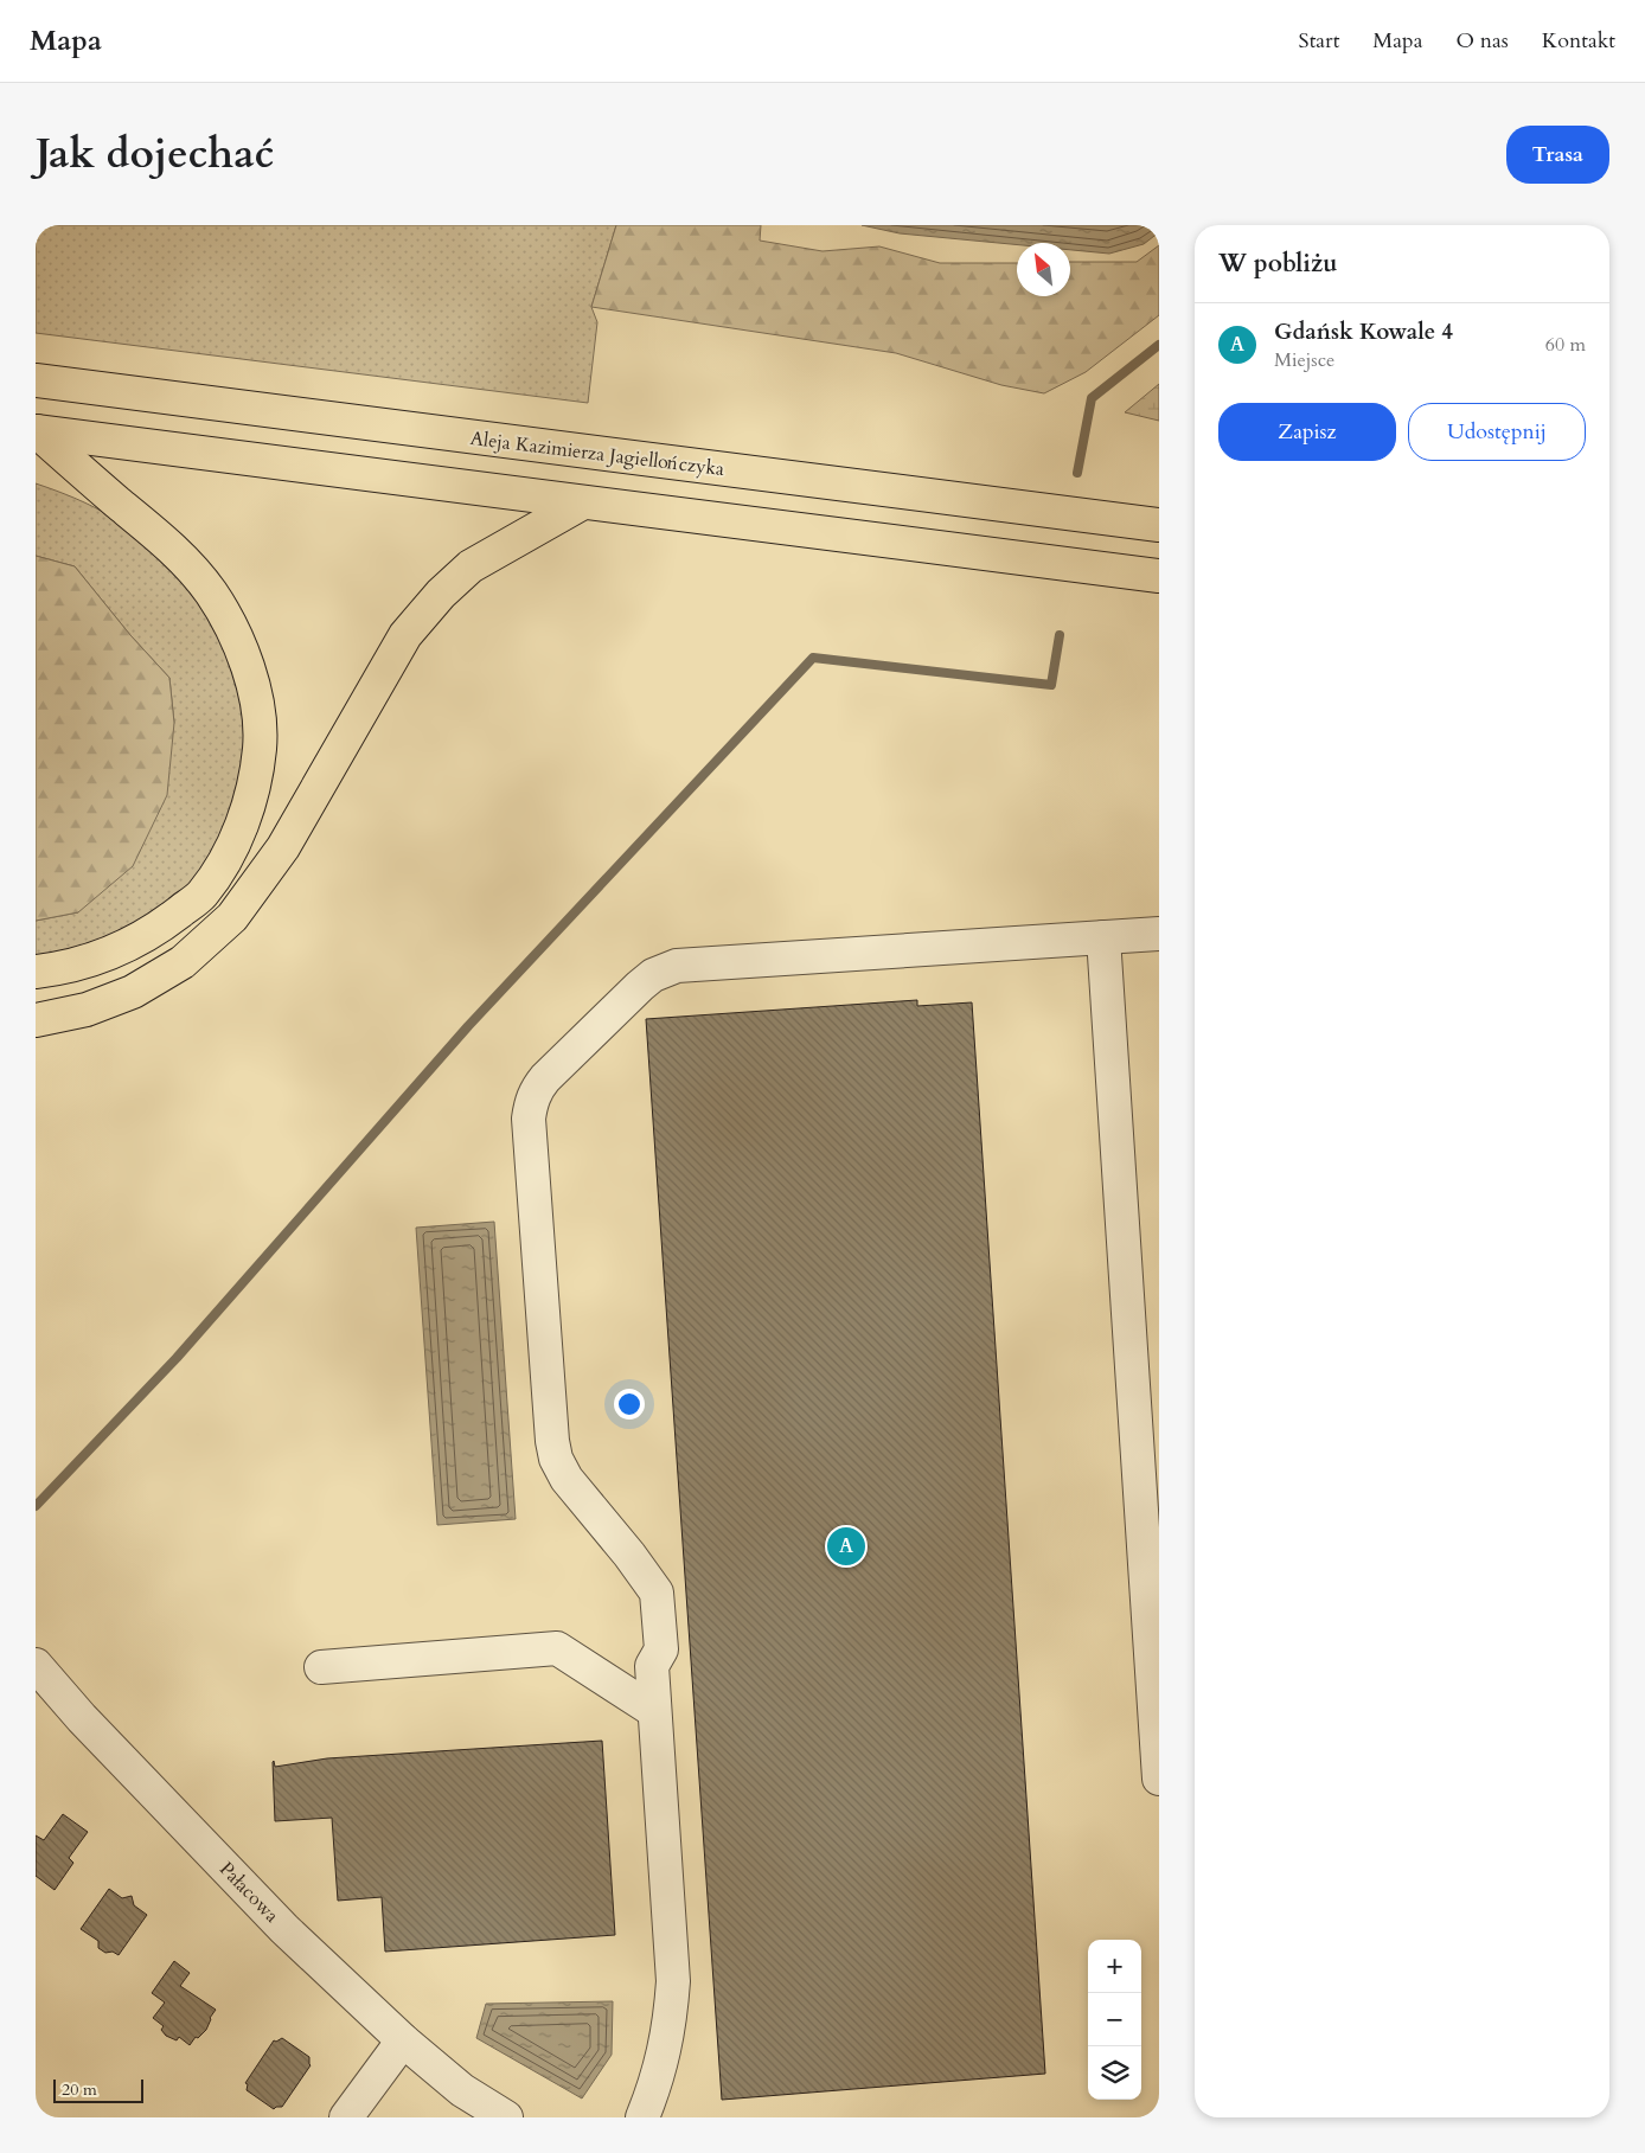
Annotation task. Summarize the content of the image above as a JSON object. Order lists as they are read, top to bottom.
{
  "streets": {
    "highway": ["Aleja Kazimierza Jagiellończyka"],
    "street": ["Pałacowa"]
  },
  "scale_bar": "20 m",
  "north": "top left",
  "page": {
    "header": "Mapa",
    "nav": [
      "Start",
      "Mapa",
      "O nas",
      "Kontakt"
    ],
    "title": "Jak dojechać",
    "buttons": [
      "Trasa",
      ["Zapisz", "Udostępnij"]
    ],
    "heading": "W pobliżu",
    "list": [
      {
        "mark": "A",
        "name": "Gdańsk Kowale 4",
        "note": "Miejsce",
        "value": "60 m"
      }
    ],
    "pins": "A",
    "map_buttons": ["+", "−"],
    "scale": "20 m"
  }
}
